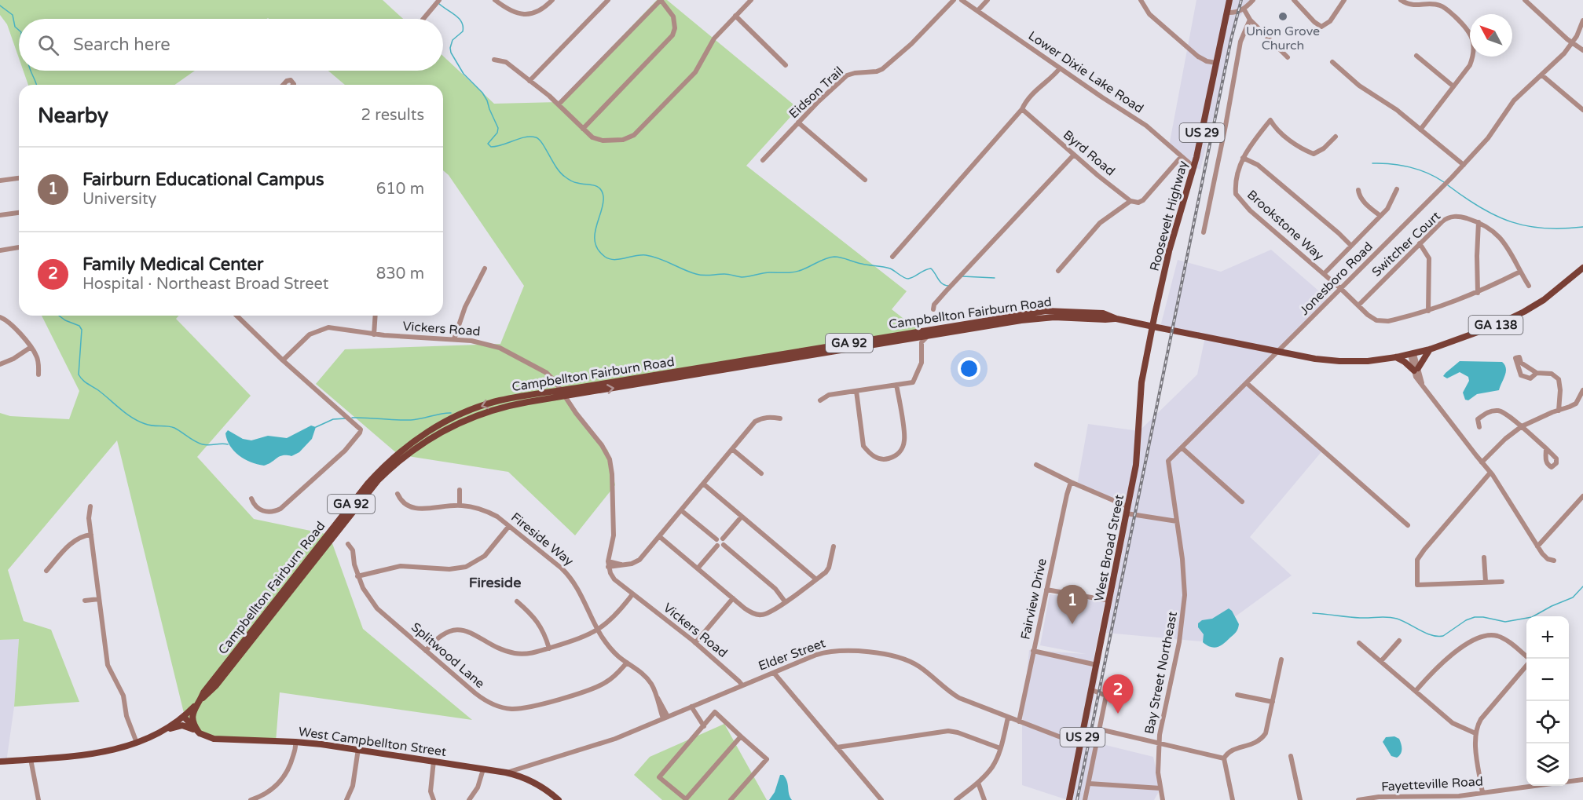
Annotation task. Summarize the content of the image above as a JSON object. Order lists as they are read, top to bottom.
{
  "streets": {
    "main road": [
      "US 29",
      "Roosevelt Highway",
      "Campbellton Fairburn Road",
      "GA 138",
      "GA 92",
      "West Broad Street",
      "West Campbellton Street"
    ],
    "street": [
      "Lower Dixie Lake Road",
      "Eidson Trail",
      "Byrd Road",
      "Brookstone Way",
      "Switcher Court",
      "Jonesboro Road",
      "Vickers Road",
      "Fireside Way",
      "Fairview Drive",
      "Elder Street",
      "Splitwood Lane",
      "Bay Street Northeast",
      "Fayetteville Road"
    ]
  },
  "crossings": [
    ["Lower Dixie Lake Road", "Roosevelt Highway"],
    ["Roosevelt Highway", "Campbellton Fairburn Road"],
    ["Roosevelt Highway", "GA 138"],
    ["Roosevelt Highway", "West Broad Street"],
    ["Brookstone Way", "Switcher Court"],
    ["Brookstone Way", "Jonesboro Road"],
    ["Jonesboro Road", "GA 138"],
    ["Jonesboro Road", "Bay Street Northeast"],
    ["Campbellton Fairburn Road", "GA 138"],
    ["Campbellton Fairburn Road", "Vickers Road"],
    ["Campbellton Fairburn Road", "West Broad Street"],
    ["Campbellton Fairburn Road", "West Campbellton Street"],
    ["GA 138", "West Broad Street"],
    ["Vickers Road", "Elder Street"],
    ["Fireside Way", "Elder Street"],
    ["Fireside Way", "Splitwood Lane"],
    ["West Broad Street", "Elder Street"],
    ["Fairview Drive", "Elder Street"],
    ["Elder Street", "West Campbellton Street"]
  ],
  "districts": ["Fireside"],
  "places": ["Union Grove Church"],
  "north": "top left",
  "page": {
    "search": "Search here",
    "heading": ["Nearby", "2 results"],
    "list": [
      {
        "mark": "1",
        "name": "Fairburn Educational Campus",
        "note": "University",
        "value": "610 m"
      },
      {
        "mark": "2",
        "name": "Family Medical Center",
        "note": "Hospital · Northeast Broad Street",
        "value": "830 m"
      }
    ],
    "pins": ["1", "2"],
    "map_buttons": ["+", "−"]
  }
}
